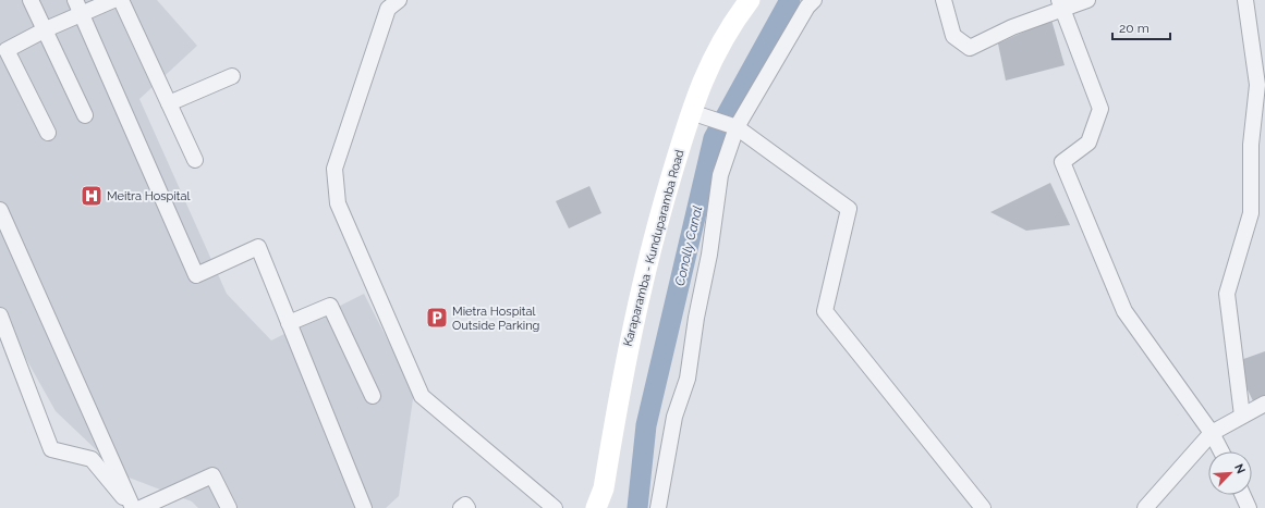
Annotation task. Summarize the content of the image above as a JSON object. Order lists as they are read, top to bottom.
{
  "streets": {
    "main road": ["Karaparamba - Kunduparamba Road"]
  },
  "water": ["Conolly Canal"],
  "places": {
    "hospital": ["Meitra Hospital"],
    "parking": ["Mietra Hospital Outside Parking"]
  },
  "scale_bar": "20 m",
  "north": "top right"
}
